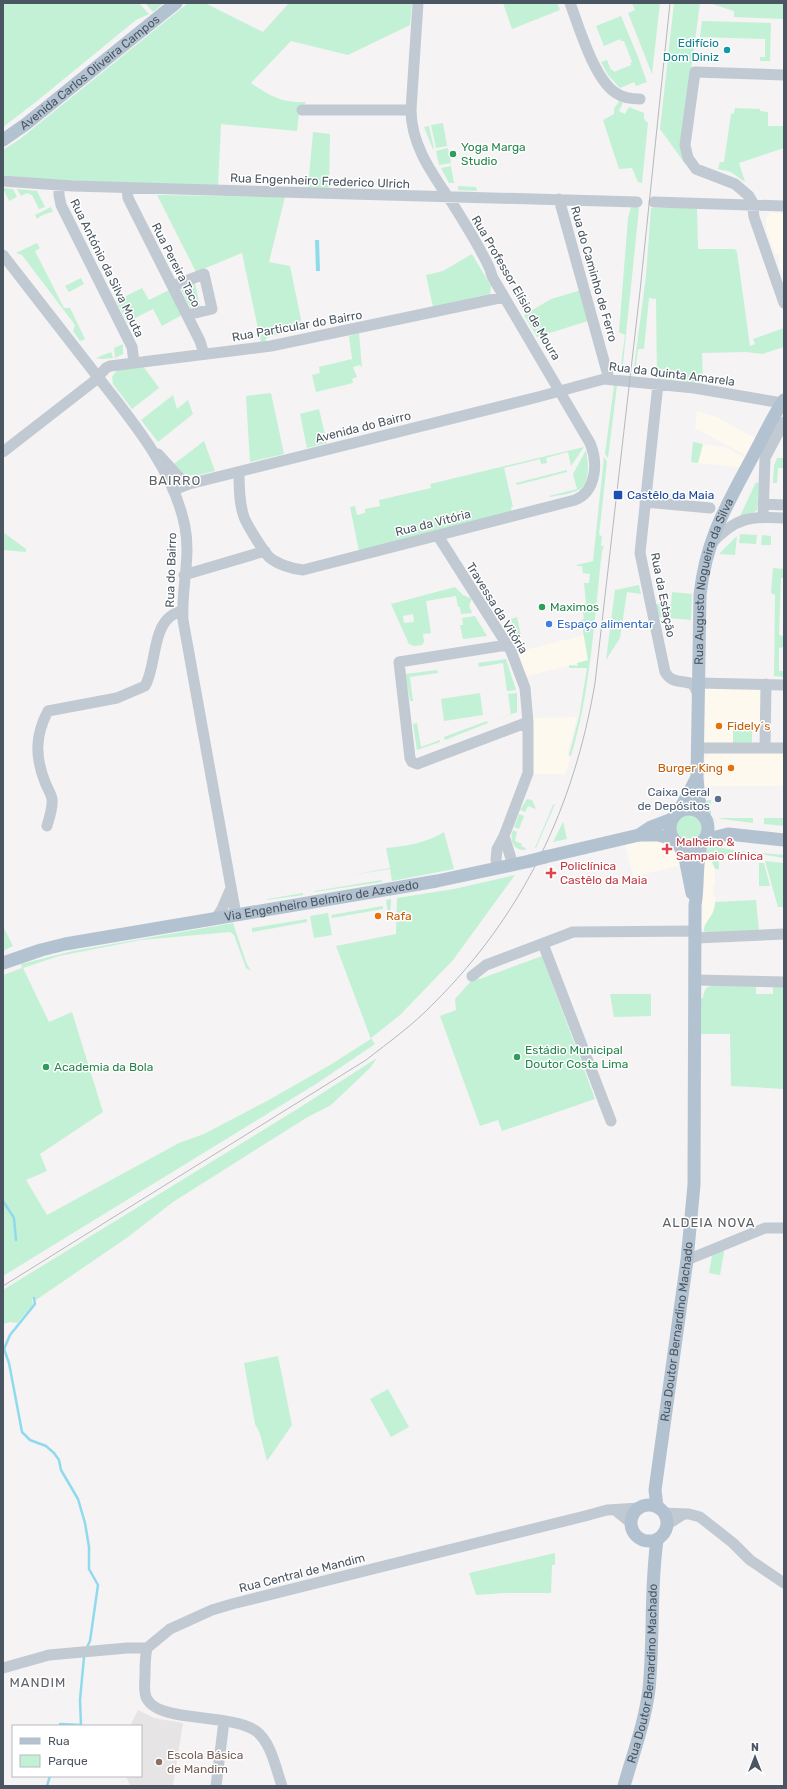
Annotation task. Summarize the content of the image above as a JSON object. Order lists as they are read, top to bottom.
{
  "streets": {
    "main road": [
      "Avenida Carlos Oliveira Campos",
      "Rua Augusto Nogueira da Silva",
      "Via Engenheiro Belmiro de Azevedo",
      "Rua Doutor Bernardino Machado"
    ],
    "street": [
      "Rua Engenheiro Frederico Ulrich",
      "Rua Pereira Taco",
      "Rua António da Silva Mouta",
      "Rua do Caminho de Ferro",
      "Rua Professor Elísio de Moura",
      "Rua Particular do Bairro",
      "Rua da Quinta Amarela",
      "Avenida do Bairro",
      "Rua da Vitória",
      "Rua do Bairro",
      "Rua da Estação",
      "Travessa da Vitória",
      "Rua Central de Mandim"
    ]
  },
  "crossings": [
    ["Rua Engenheiro Frederico Ulrich", "Rua Pereira Taco"],
    ["Rua Engenheiro Frederico Ulrich", "Rua António da Silva Mouta"],
    ["Rua Engenheiro Frederico Ulrich", "Rua do Caminho de Ferro"],
    ["Rua Engenheiro Frederico Ulrich", "Rua Professor Elísio de Moura"],
    ["Rua Pereira Taco", "Rua Particular do Bairro"],
    ["Rua António da Silva Mouta", "Rua Particular do Bairro"],
    ["Rua do Caminho de Ferro", "Rua da Quinta Amarela"],
    ["Rua Professor Elísio de Moura", "Rua Particular do Bairro"],
    ["Rua Professor Elísio de Moura", "Rua da Quinta Amarela"],
    ["Rua Professor Elísio de Moura", "Avenida do Bairro"],
    ["Rua Professor Elísio de Moura", "Rua da Vitória"],
    ["Rua Particular do Bairro", "Rua do Bairro"],
    ["Rua da Quinta Amarela", "Avenida do Bairro"],
    ["Rua da Quinta Amarela", "Rua da Vitória"],
    ["Rua da Quinta Amarela", "Rua Augusto Nogueira da Silva"],
    ["Rua da Quinta Amarela", "Rua da Estação"],
    ["Avenida do Bairro", "Rua da Vitória"],
    ["Avenida do Bairro", "Rua do Bairro"],
    ["Rua da Vitória", "Travessa da Vitória"],
    ["Rua do Bairro", "Via Engenheiro Belmiro de Azevedo"],
    ["Rua Augusto Nogueira da Silva", "Rua da Estação"],
    ["Rua Augusto Nogueira da Silva", "Via Engenheiro Belmiro de Azevedo"],
    ["Travessa da Vitória", "Via Engenheiro Belmiro de Azevedo"],
    ["Rua Doutor Bernardino Machado", "Rua Central de Mandim"]
  ],
  "districts": ["BAIRRO", "ALDEIA NOVA", "MANDIM"],
  "places": {
    "other": [
      "Edifício Dom Diniz",
      "Yoga Marga Studio",
      "Maximos",
      "Espaço alimentar",
      "Fidely´s",
      "Burger King",
      "Caixa Geral de Depósitos",
      "Rafa",
      "Estádio Municipal Doutor Costa Lima",
      "Academia da Bola",
      "Escola Básica de Mandim"
    ],
    "transit": ["Castêlo da Maia"],
    "health": ["Malheiro & Sampaio clínica", "Policlínica Castêlo da Maia"]
  },
  "legend": ["Rua", "Parque"],
  "north": "top"
}
